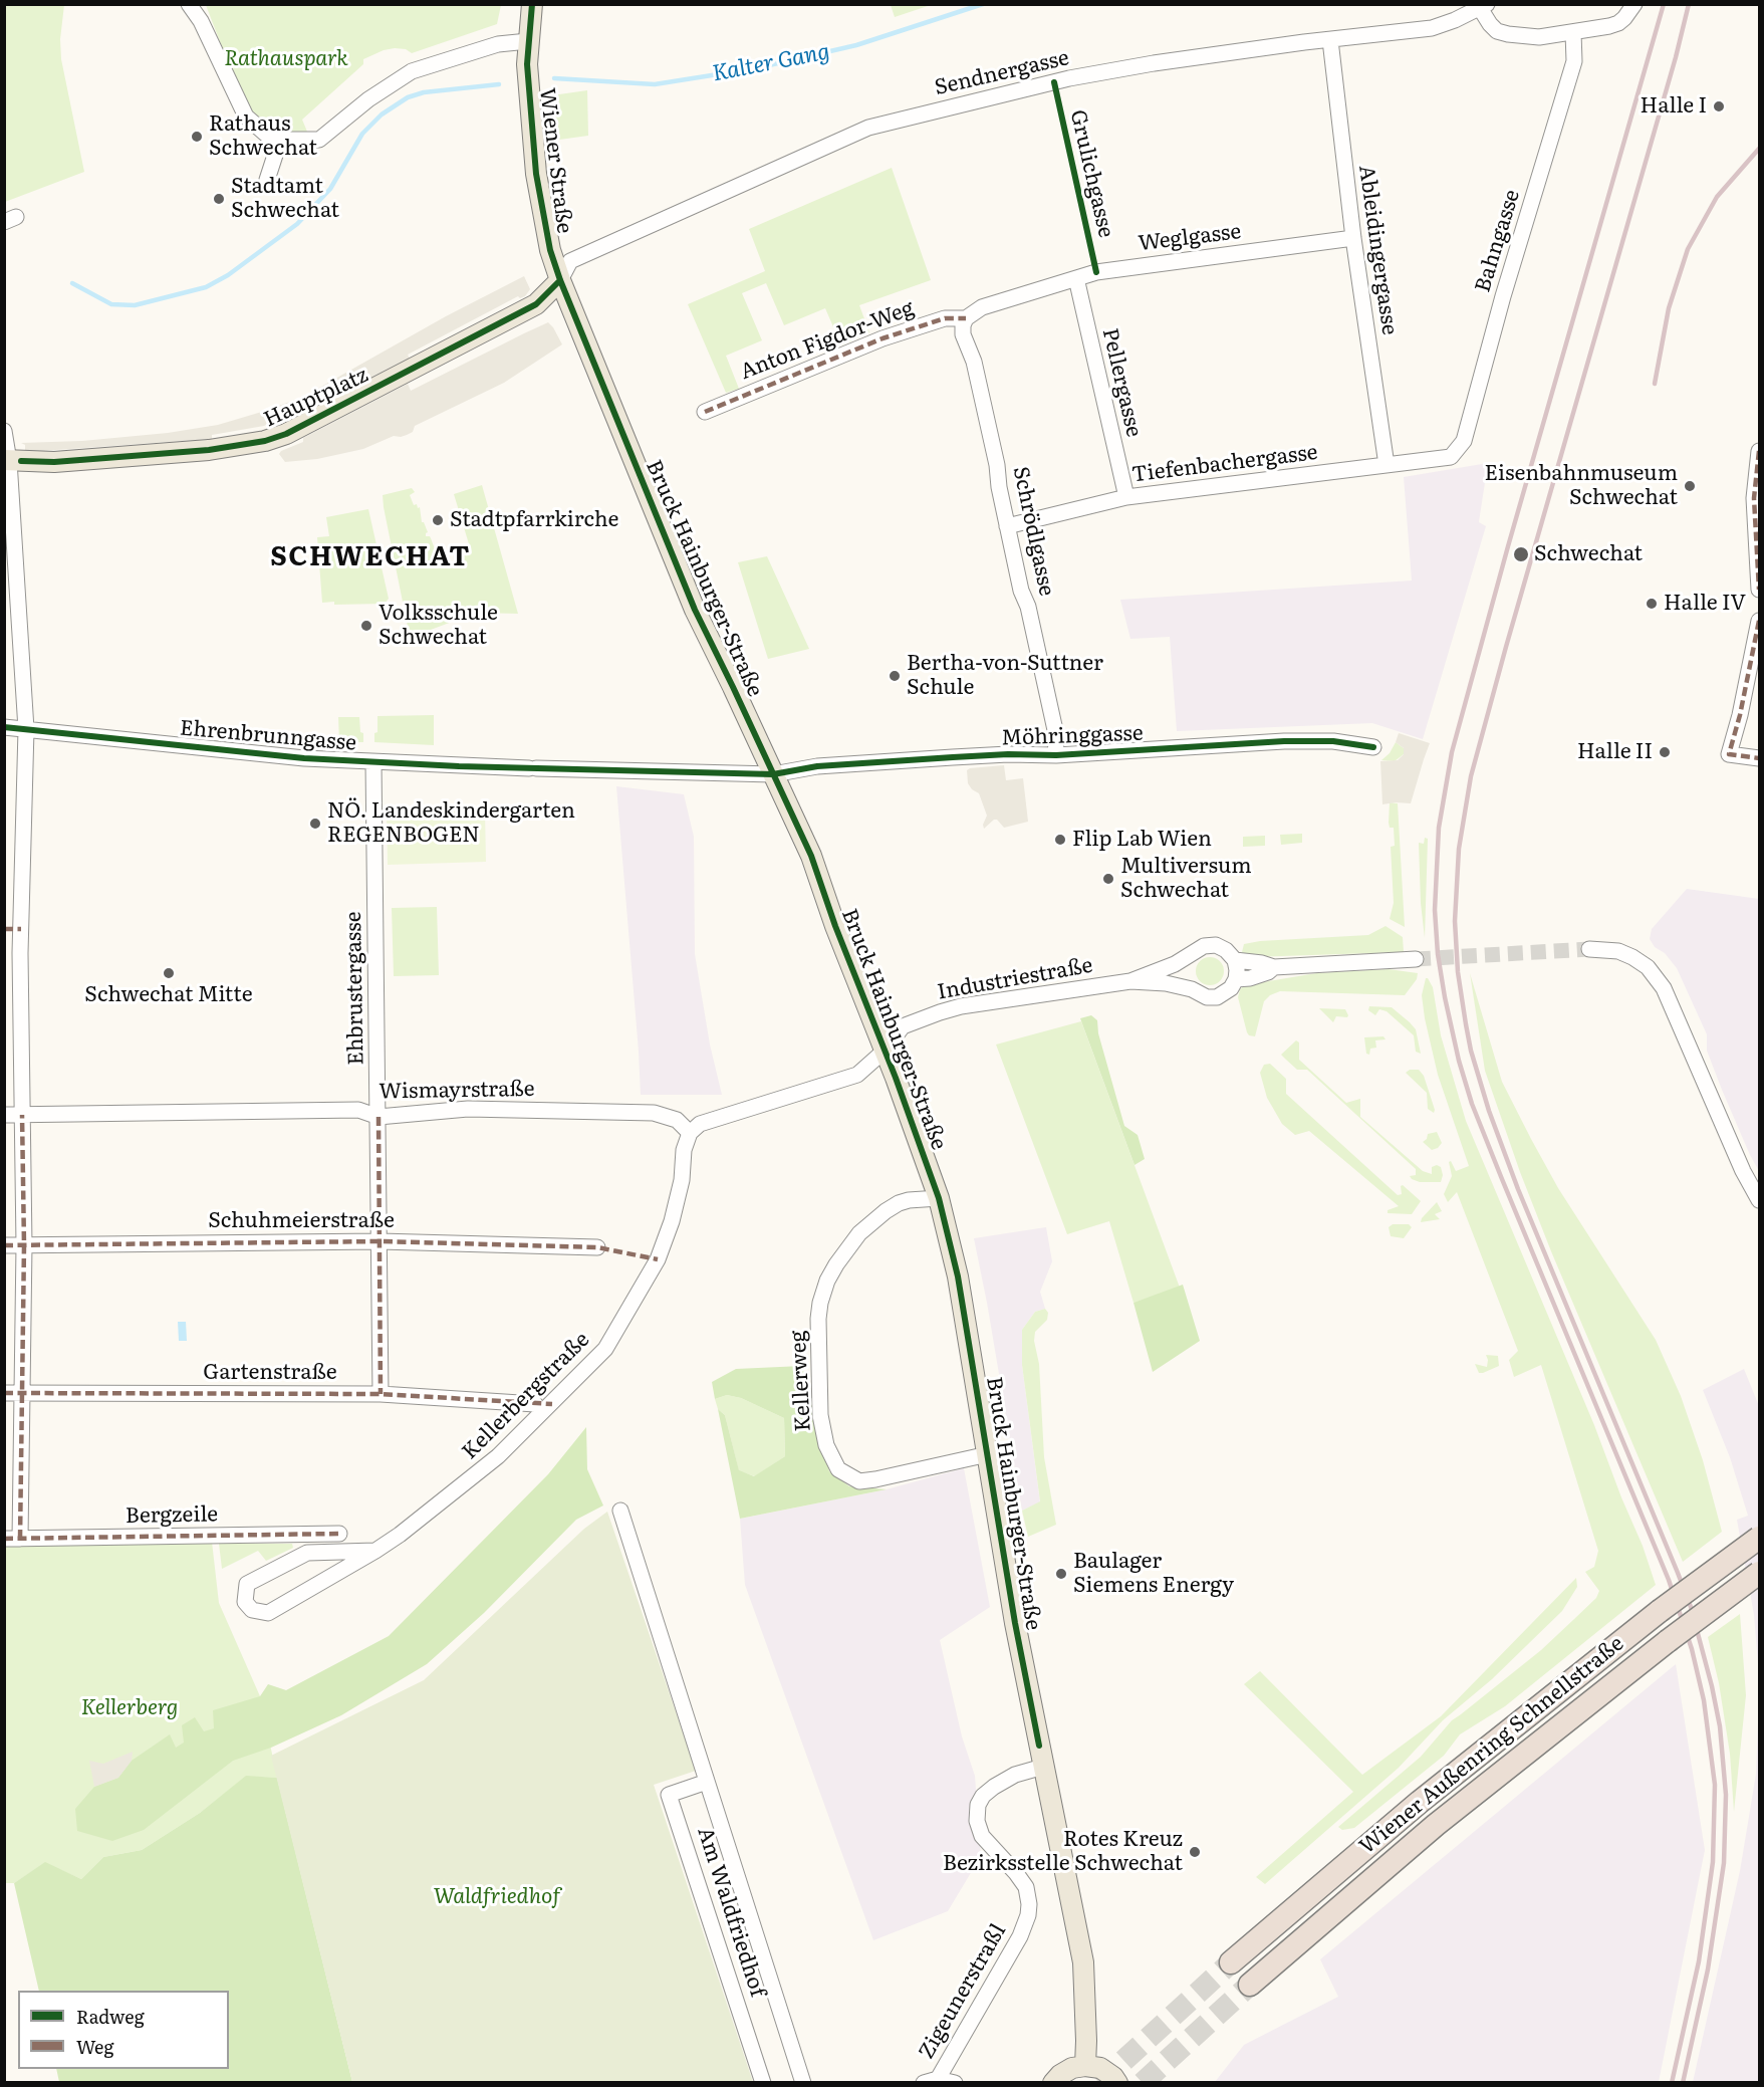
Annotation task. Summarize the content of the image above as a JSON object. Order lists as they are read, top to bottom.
{
  "streets": {
    "highway": ["Wiener Außenring Schnellstraße"],
    "main road": ["Wiener Straße", "Hauptplatz", "Bruck Hainburger-Straße"],
    "street": [
      "Sendnergasse",
      "Weglgasse",
      "Bahngasse",
      "Ableidingergasse",
      "Anton Figdor-Weg",
      "Pellergasse",
      "Tiefenbachergasse",
      "Schrödlgasse",
      "Ehrenbrunngasse",
      "Möhringgasse",
      "Industriestraße",
      "Ehbrustergasse",
      "Wismayrstraße",
      "Schuhmeierstraße",
      "Gartenstraße",
      "Kellerweg",
      "Kellerbergstraße",
      "Bergzeile",
      "Am Waldfriedhof",
      "Zigeunerstraßl"
    ],
    "cycle path": ["Grulichgasse"]
  },
  "crossings": [
    ["Sendnergasse", "Wiener Straße"],
    ["Sendnergasse", "Ableidingergasse"],
    ["Sendnergasse", "Hauptplatz"],
    ["Sendnergasse", "Bruck Hainburger-Straße"],
    ["Wiener Straße", "Hauptplatz"],
    ["Wiener Straße", "Bruck Hainburger-Straße"],
    ["Weglgasse", "Ableidingergasse"],
    ["Weglgasse", "Anton Figdor-Weg"],
    ["Weglgasse", "Pellergasse"],
    ["Weglgasse", "Schrödlgasse"],
    ["Bahngasse", "Tiefenbachergasse"],
    ["Ableidingergasse", "Tiefenbachergasse"],
    ["Anton Figdor-Weg", "Schrödlgasse"],
    ["Pellergasse", "Tiefenbachergasse"],
    ["Hauptplatz", "Bruck Hainburger-Straße"],
    ["Tiefenbachergasse", "Schrödlgasse"],
    ["Schrödlgasse", "Möhringgasse"],
    ["Bruck Hainburger-Straße", "Ehrenbrunngasse"],
    ["Bruck Hainburger-Straße", "Möhringgasse"],
    ["Bruck Hainburger-Straße", "Industriestraße"],
    ["Bruck Hainburger-Straße", "Kellerweg"],
    ["Bruck Hainburger-Straße", "Zigeunerstraßl"],
    ["Ehrenbrunngasse", "Möhringgasse"],
    ["Ehrenbrunngasse", "Ehbrustergasse"],
    ["Ehbrustergasse", "Wismayrstraße"],
    ["Ehbrustergasse", "Schuhmeierstraße"],
    ["Ehbrustergasse", "Gartenstraße"],
    ["Wismayrstraße", "Kellerbergstraße"]
  ],
  "districts": ["SCHWECHAT"],
  "water": ["Kalter Gang"],
  "parks": ["Rathauspark", "Kellerberg", "Waldfriedhof"],
  "places": [
    "Halle I",
    "Rathaus Schwechat",
    "Stadtamt Schwechat",
    "Eisenbahnmuseum Schwechat",
    "Stadtpfarrkirche",
    "Schwechat",
    "Halle IV",
    "Volksschule Schwechat",
    "Bertha-von-Suttner Schule",
    "Halle II",
    "NÖ. Landeskindergarten REGENBOGEN",
    "Flip Lab Wien",
    "Multiversum Schwechat",
    "Schwechat Mitte",
    "Baulager Siemens Energy",
    "Rotes Kreuz Bezirksstelle Schwechat"
  ],
  "legend": ["Radweg", "Weg"]
}
